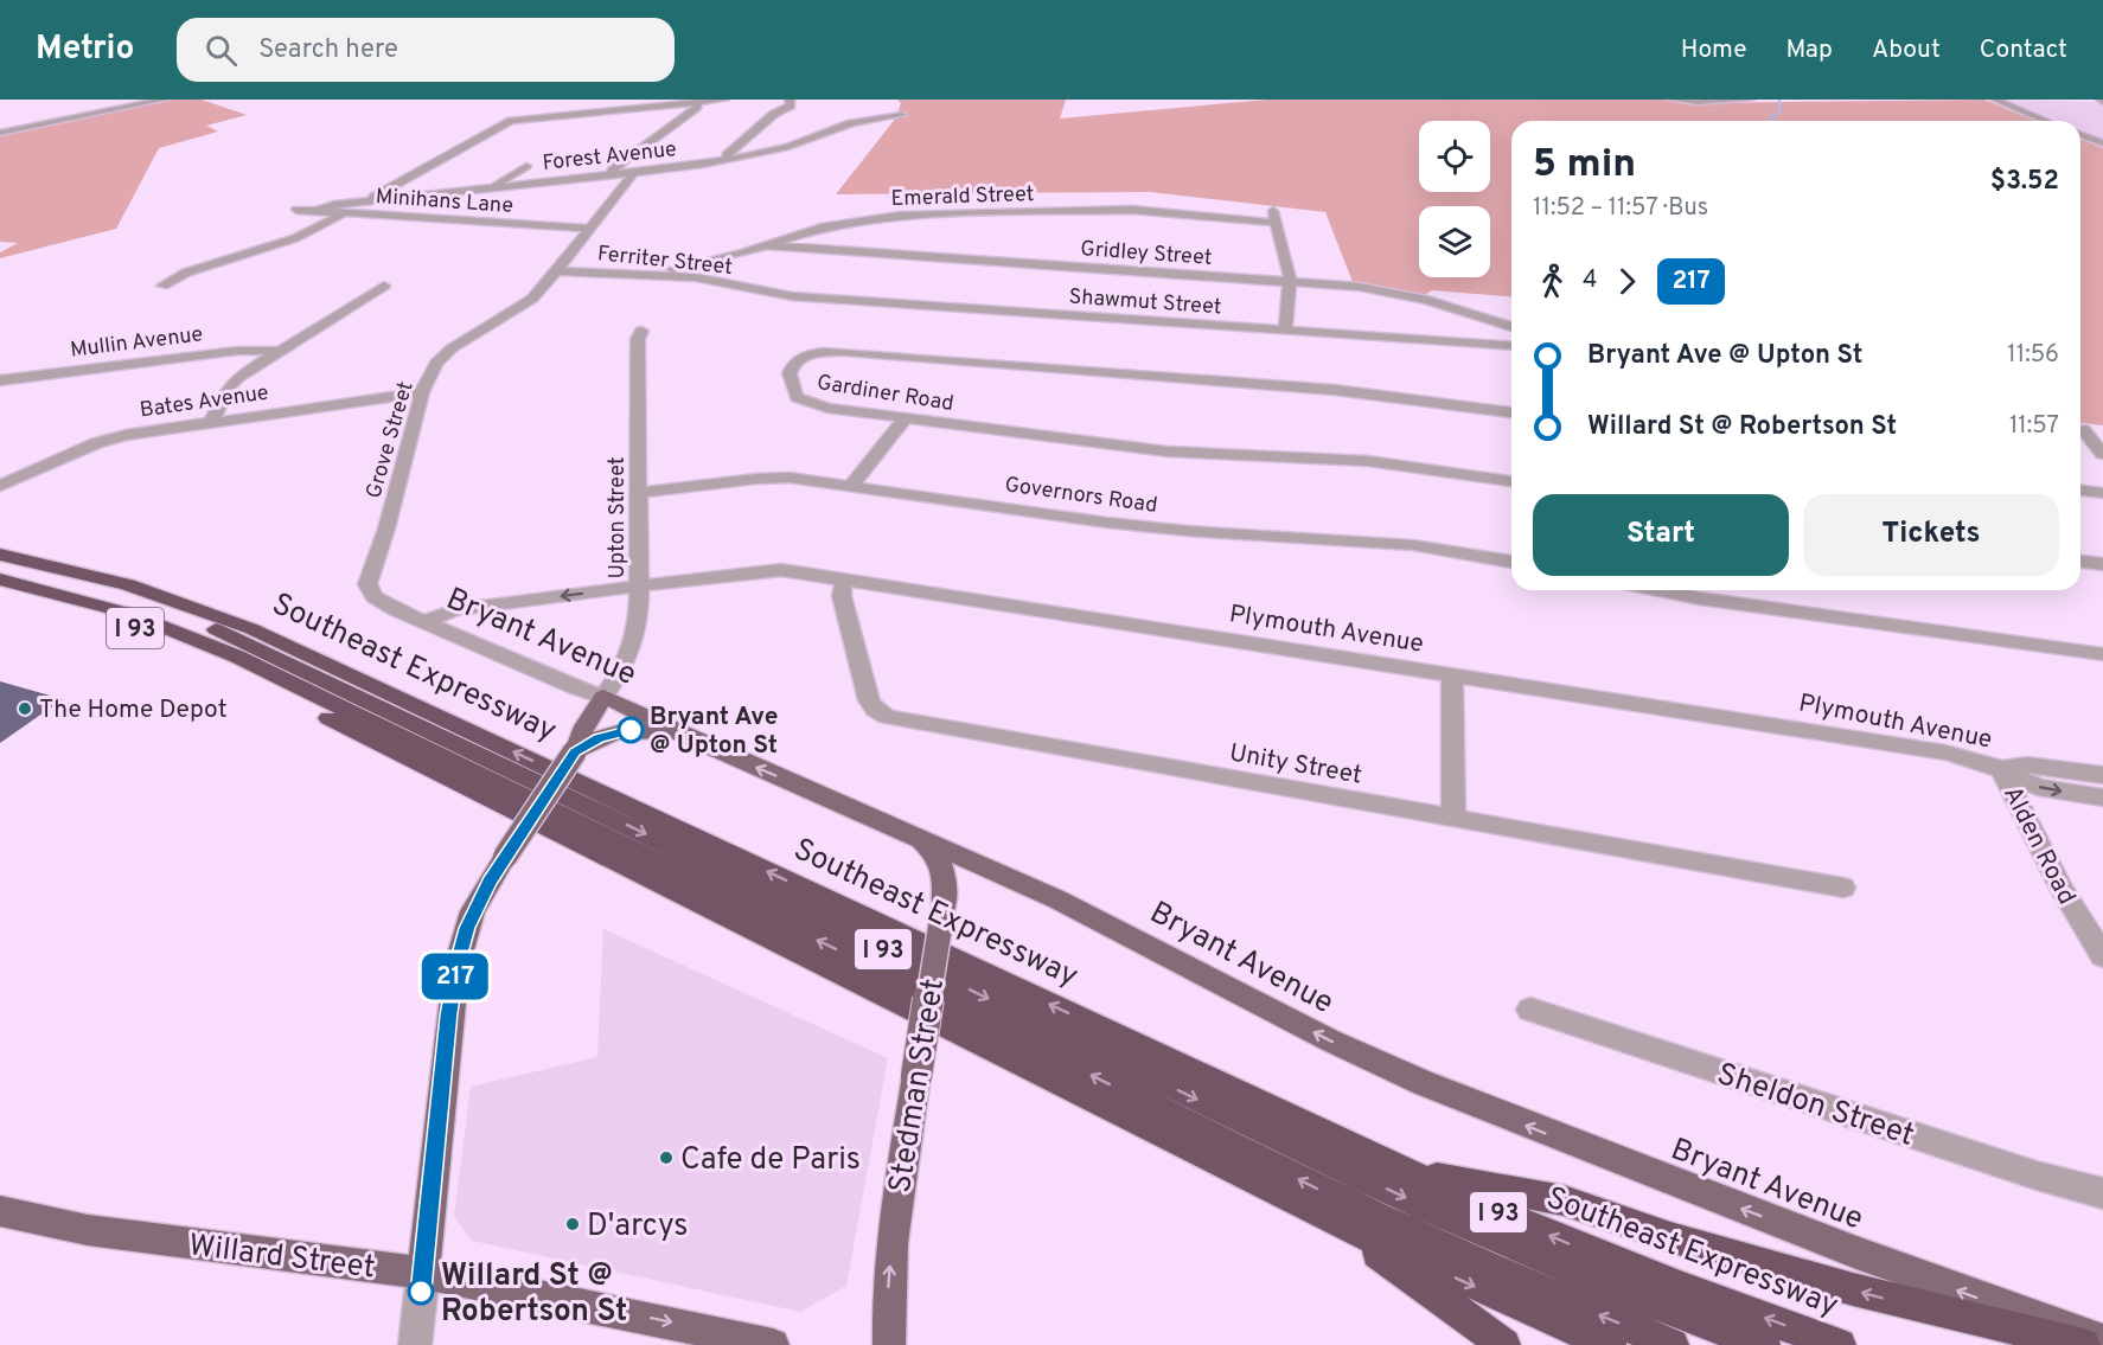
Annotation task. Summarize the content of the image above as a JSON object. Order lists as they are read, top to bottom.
{
  "streets": {
    "highway": ["I 93", "Southeast Expressway"],
    "main road": ["Bryant Avenue", "Stedman Street", "Willard Street"],
    "street": [
      "Forest Avenue",
      "Emerald Street",
      "Minihans Lane",
      "Gridley Street",
      "Ferriter Street",
      "Shawmut Street",
      "Mullin Avenue",
      "Gardiner Road",
      "Bates Avenue",
      "Grove Street",
      "Governors Road",
      "Upton Street",
      "Plymouth Avenue",
      "Unity Street",
      "Alden Road",
      "Sheldon Street"
    ]
  },
  "crossings": [
    ["Forest Avenue", "Minihans Lane"],
    ["Forest Avenue", "Grove Street"],
    ["Emerald Street", "Gridley Street"],
    ["Emerald Street", "Ferriter Street"],
    ["Minihans Lane", "Grove Street"],
    ["Ferriter Street", "Shawmut Street"],
    ["Ferriter Street", "Grove Street"],
    ["Bates Avenue", "Grove Street"],
    ["Grove Street", "Bryant Avenue"],
    ["Governors Road", "Upton Street"],
    ["Upton Street", "Plymouth Avenue"],
    ["Upton Street", "Bryant Avenue"],
    ["Plymouth Avenue", "Bryant Avenue"],
    ["Plymouth Avenue", "Unity Street"],
    ["Plymouth Avenue", "Alden Road"],
    ["Bryant Avenue", "Stedman Street"]
  ],
  "one_way": ["Bryant Avenue", "Stedman Street", "Willard Street"],
  "places": [
    "The Home Depot",
    "Bryant Ave @ Upton St",
    "Cafe de Paris",
    "D'arcys",
    "Willard St @ Robertson St"
  ],
  "lines": ["bus line 217"],
  "page": {
    "header": "Metrio",
    "search": "Search here",
    "nav": [
      "Home",
      "Map",
      "About",
      "Contact"
    ],
    "on_map": "217",
    "heading": ["5 min", "11:52 – 11:57 · Bus", "$3.52"],
    "legs": ["4", "217"],
    "list": [
      {
        "name": "Bryant Ave @ Upton St",
        "value": "11:56"
      },
      {
        "name": "Willard St @ Robertson St",
        "value": "11:57"
      }
    ],
    "buttons": ["Start", "Tickets"]
  }
}
